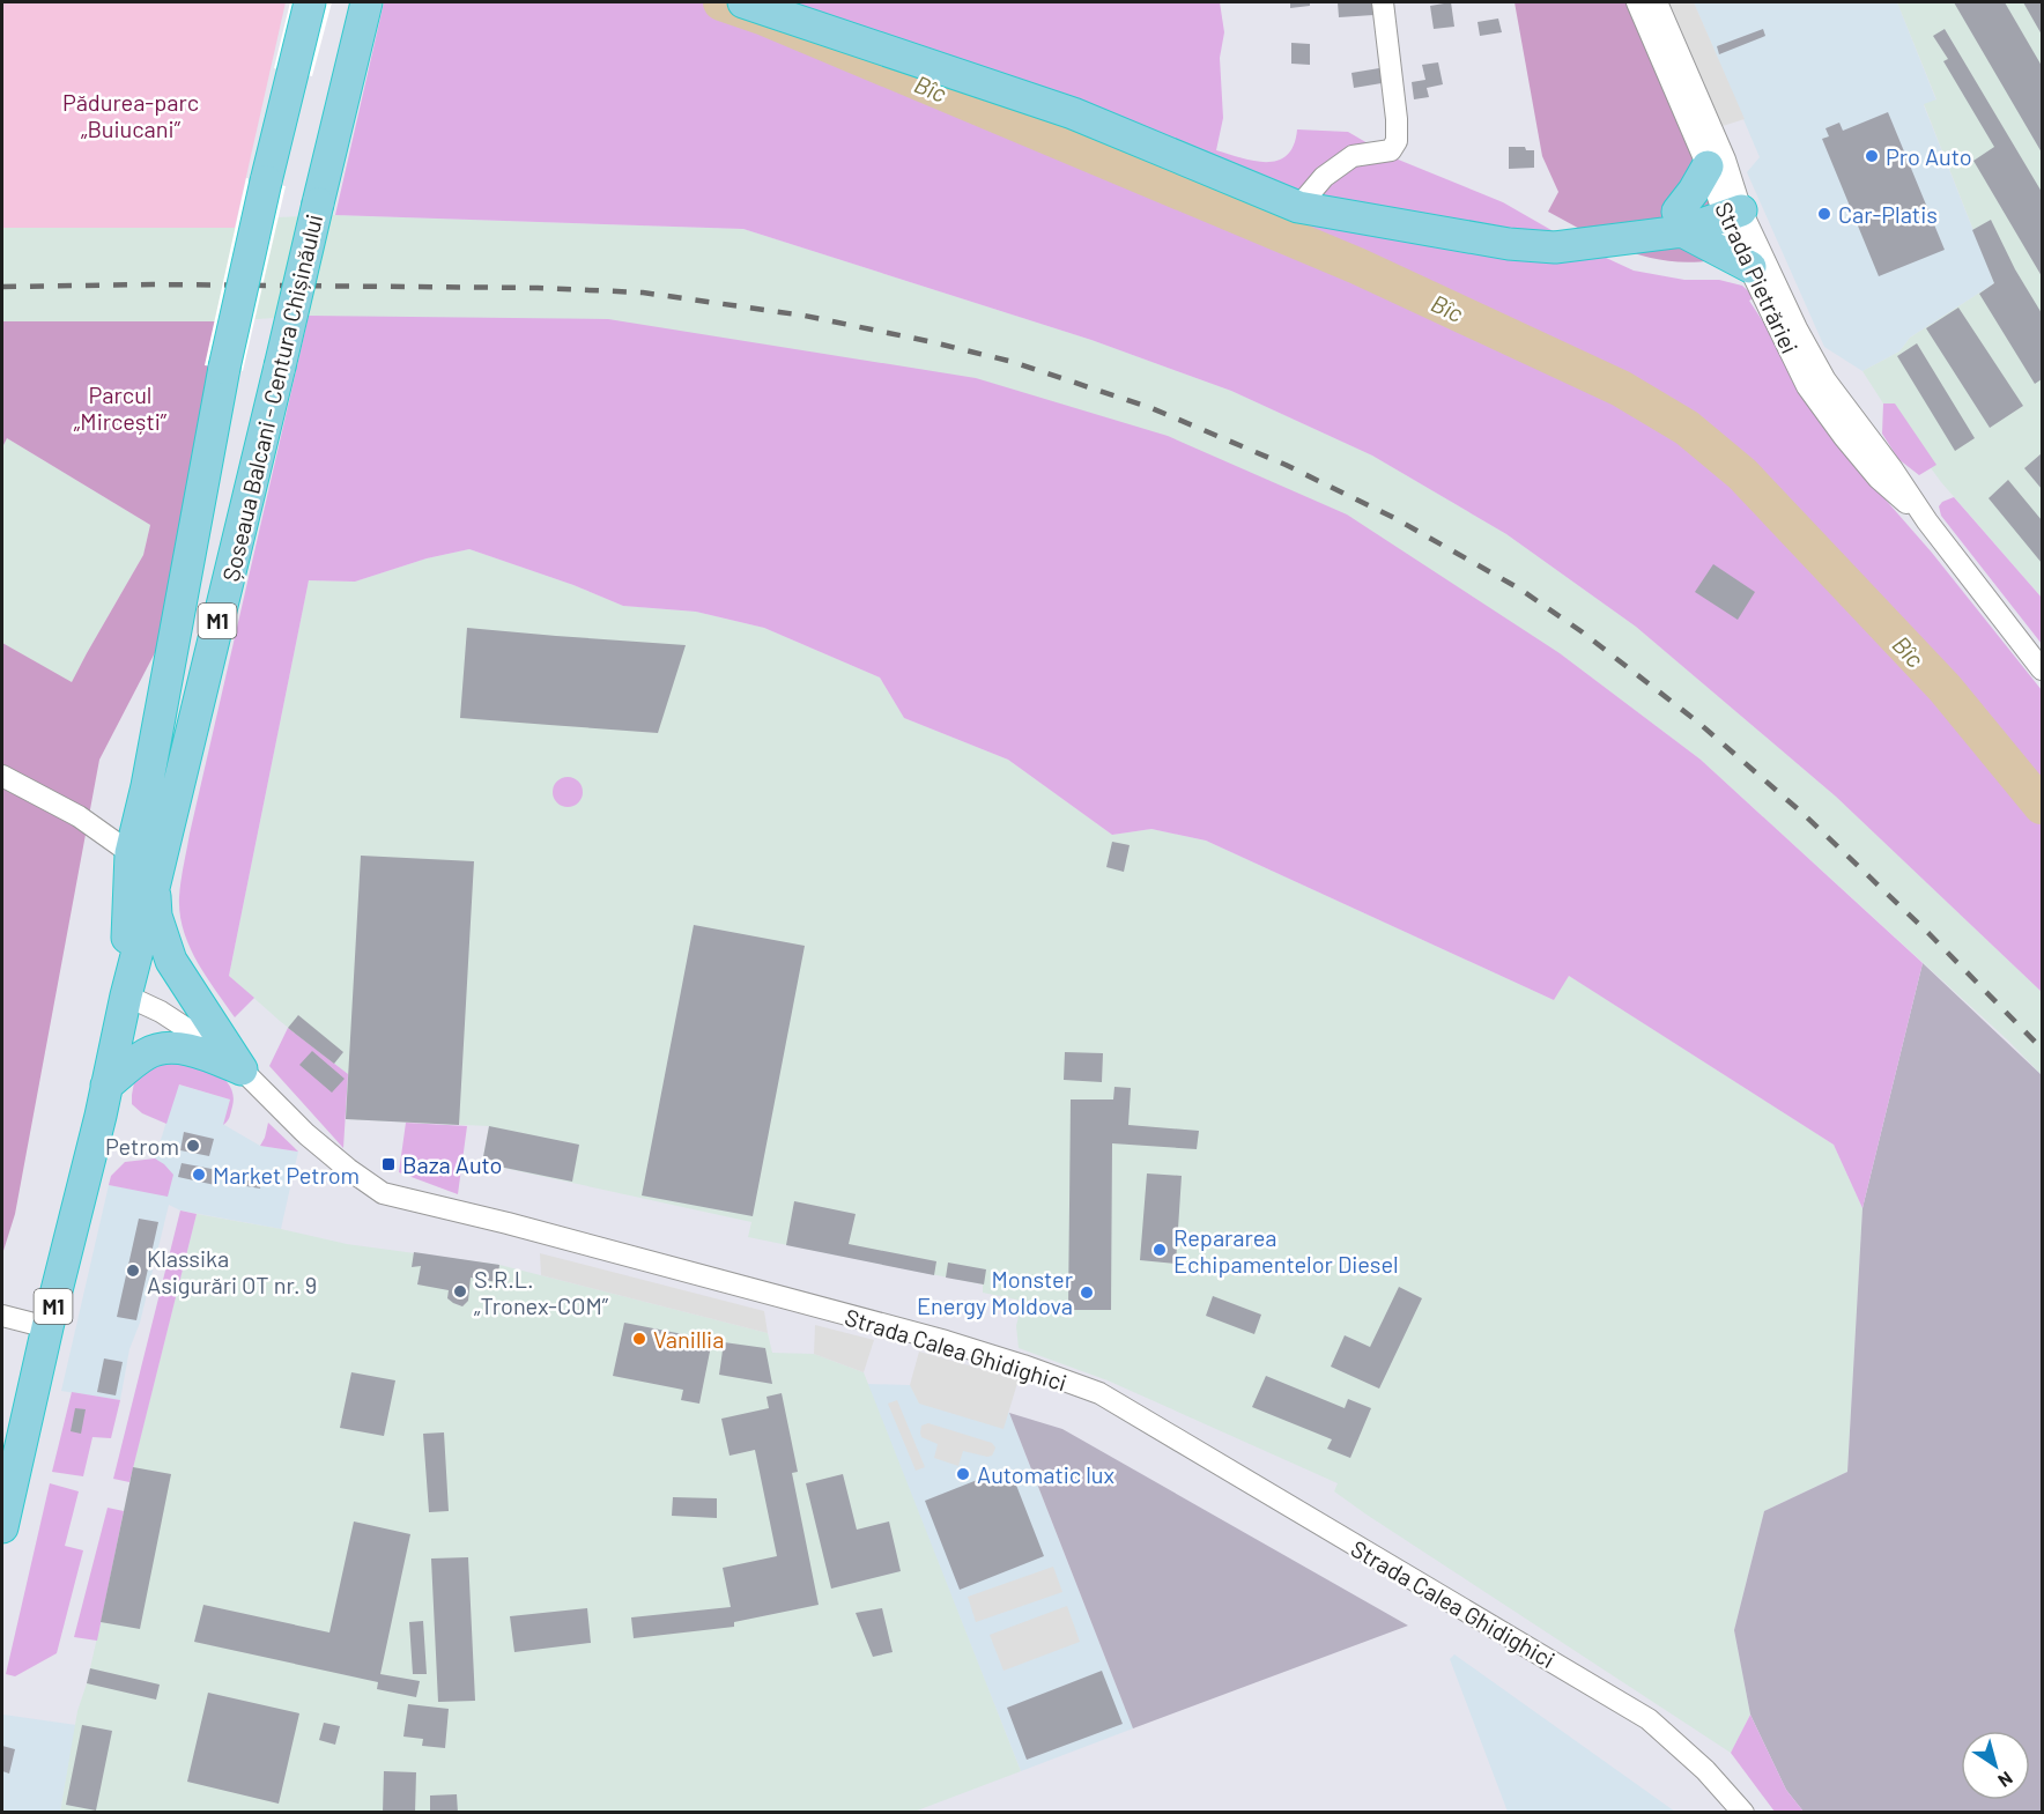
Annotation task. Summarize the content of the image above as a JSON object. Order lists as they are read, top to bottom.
{
  "streets": {
    "highway": ["Șoseaua Balcani - Centura Chișinăului", "M1"],
    "street": ["Strada Pietrăriei", "Strada Calea Ghidighici"]
  },
  "crossings": [
    ["Șoseaua Balcani - Centura Chișinăului", "Strada Calea Ghidighici"]
  ],
  "water": ["Bîc"],
  "parks": ["Pădurea-parc „Buiucani”", "Parcul „Mircești”"],
  "places": {
    "other": [
      "Pro Auto",
      "Car-Platis",
      "Petrom",
      "Market Petrom",
      "Repararea Echipamentelor Diesel",
      "Klassika Asigurări OT nr. 9",
      "S.R.L. „Tronex-COM”",
      "Monster Energy Moldova",
      "Vanillia",
      "Automatic lux"
    ],
    "transit": ["Baza Auto"]
  },
  "north": "bottom right"
}
